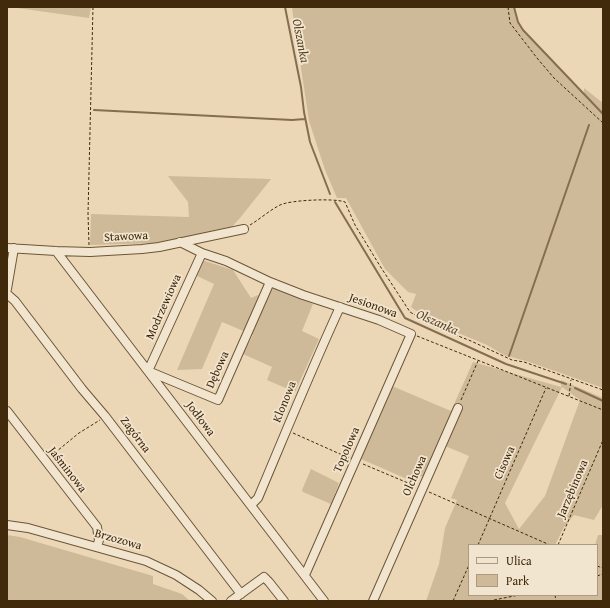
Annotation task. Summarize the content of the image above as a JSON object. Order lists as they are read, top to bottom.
{
  "streets": {
    "street": [
      "Stawowa",
      "Jesionowa",
      "Modrzewiowa",
      "Dębowa",
      "Klonowa",
      "Jodłowa",
      "Zagórna",
      "Topolowa",
      "Jaśminowa",
      "Olchowa",
      "Brzozowa"
    ],
    "path": ["Cisowa", "Jarzębinowa"]
  },
  "crossings": [
    ["Stawowa", "Jesionowa"],
    ["Stawowa", "Jodłowa"],
    ["Jesionowa", "Modrzewiowa"],
    ["Jesionowa", "Dębowa"],
    ["Jesionowa", "Klonowa"],
    ["Jesionowa", "Topolowa"],
    ["Modrzewiowa", "Dębowa"],
    ["Modrzewiowa", "Jodłowa"],
    ["Dębowa", "Jodłowa"],
    ["Klonowa", "Jodłowa"],
    ["Jodłowa", "Topolowa"],
    ["Jaśminowa", "Brzozowa"]
  ],
  "water": ["Olszanka"],
  "legend": ["Ulica", "Park"]
}
